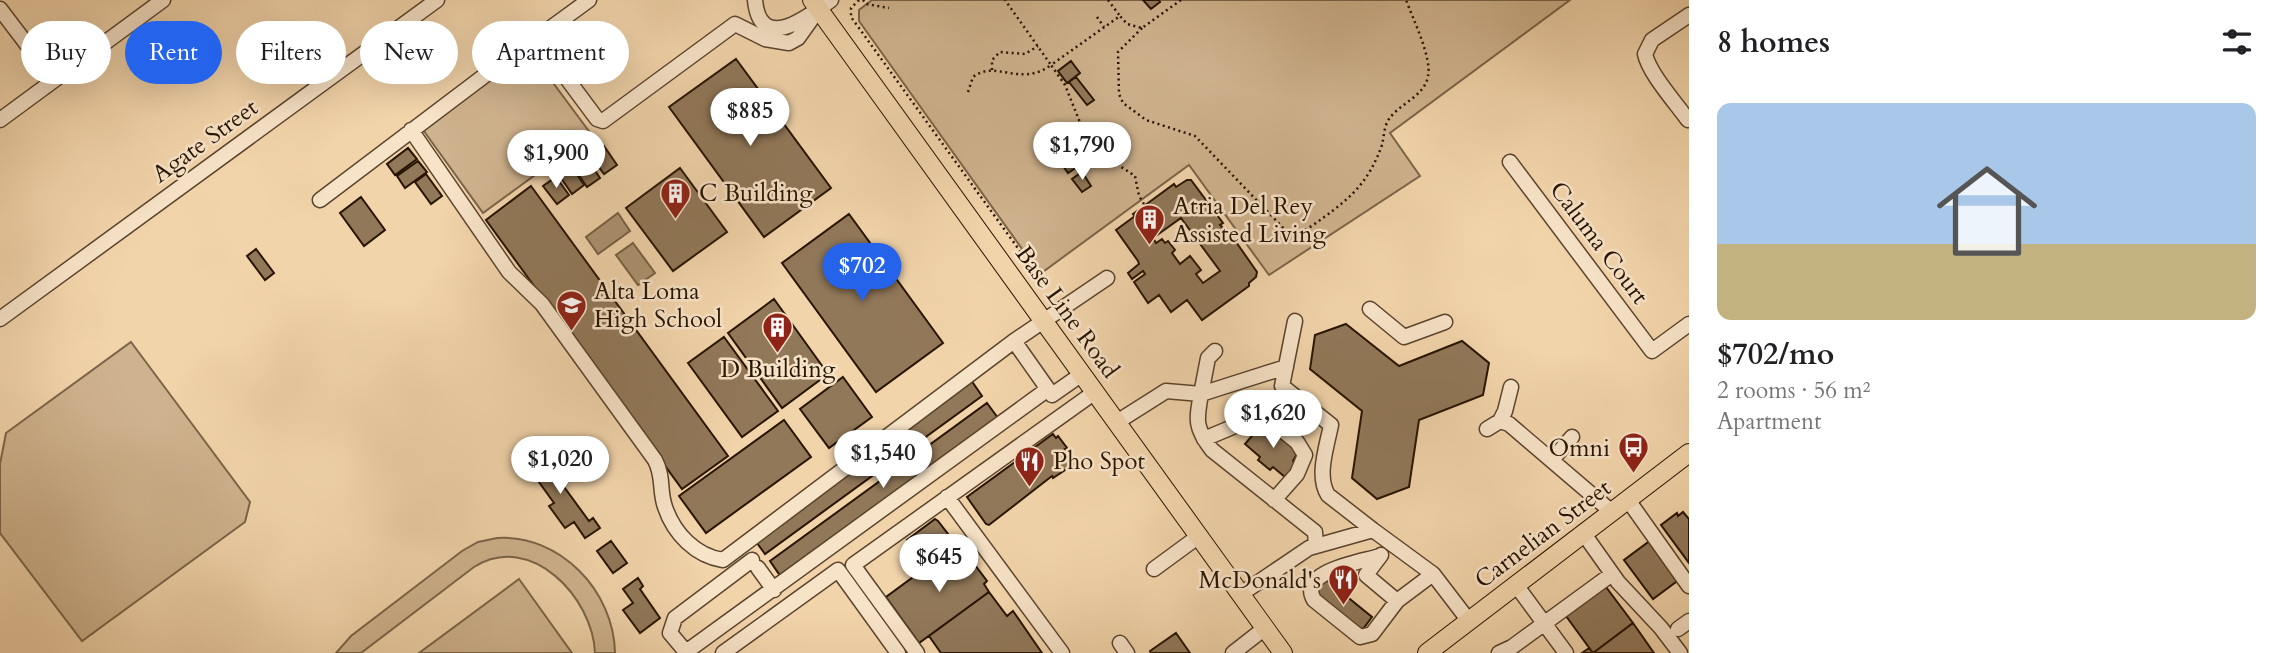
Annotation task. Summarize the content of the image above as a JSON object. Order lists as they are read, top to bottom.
{
  "streets": {
    "main road": ["Base Line Road", "Carnelian Street"],
    "street": ["Agate Street", "Caluma Court"]
  },
  "places": {
    "building": ["C Building", "Atria Del Rey Assisted Living", "D Building"],
    "school or university": ["Alta Loma High School"],
    "bus stop": ["Omni"],
    "restaurant": ["Pho Spot", "McDonald's"]
  },
  "page": {
    "heading": "8 homes",
    "chip": [
      "Buy",
      "Rent",
      "Filters",
      "New",
      "Apartment"
    ],
    "list": [
      {
        "name": "$702/mo",
        "note": "2 rooms · 56 m² · Apartment"
      }
    ],
    "price": [
      "$885",
      "$1,790",
      "$1,900",
      "$702",
      "$1,620",
      "$1,540",
      "$1,020",
      "$645"
    ]
  }
}
